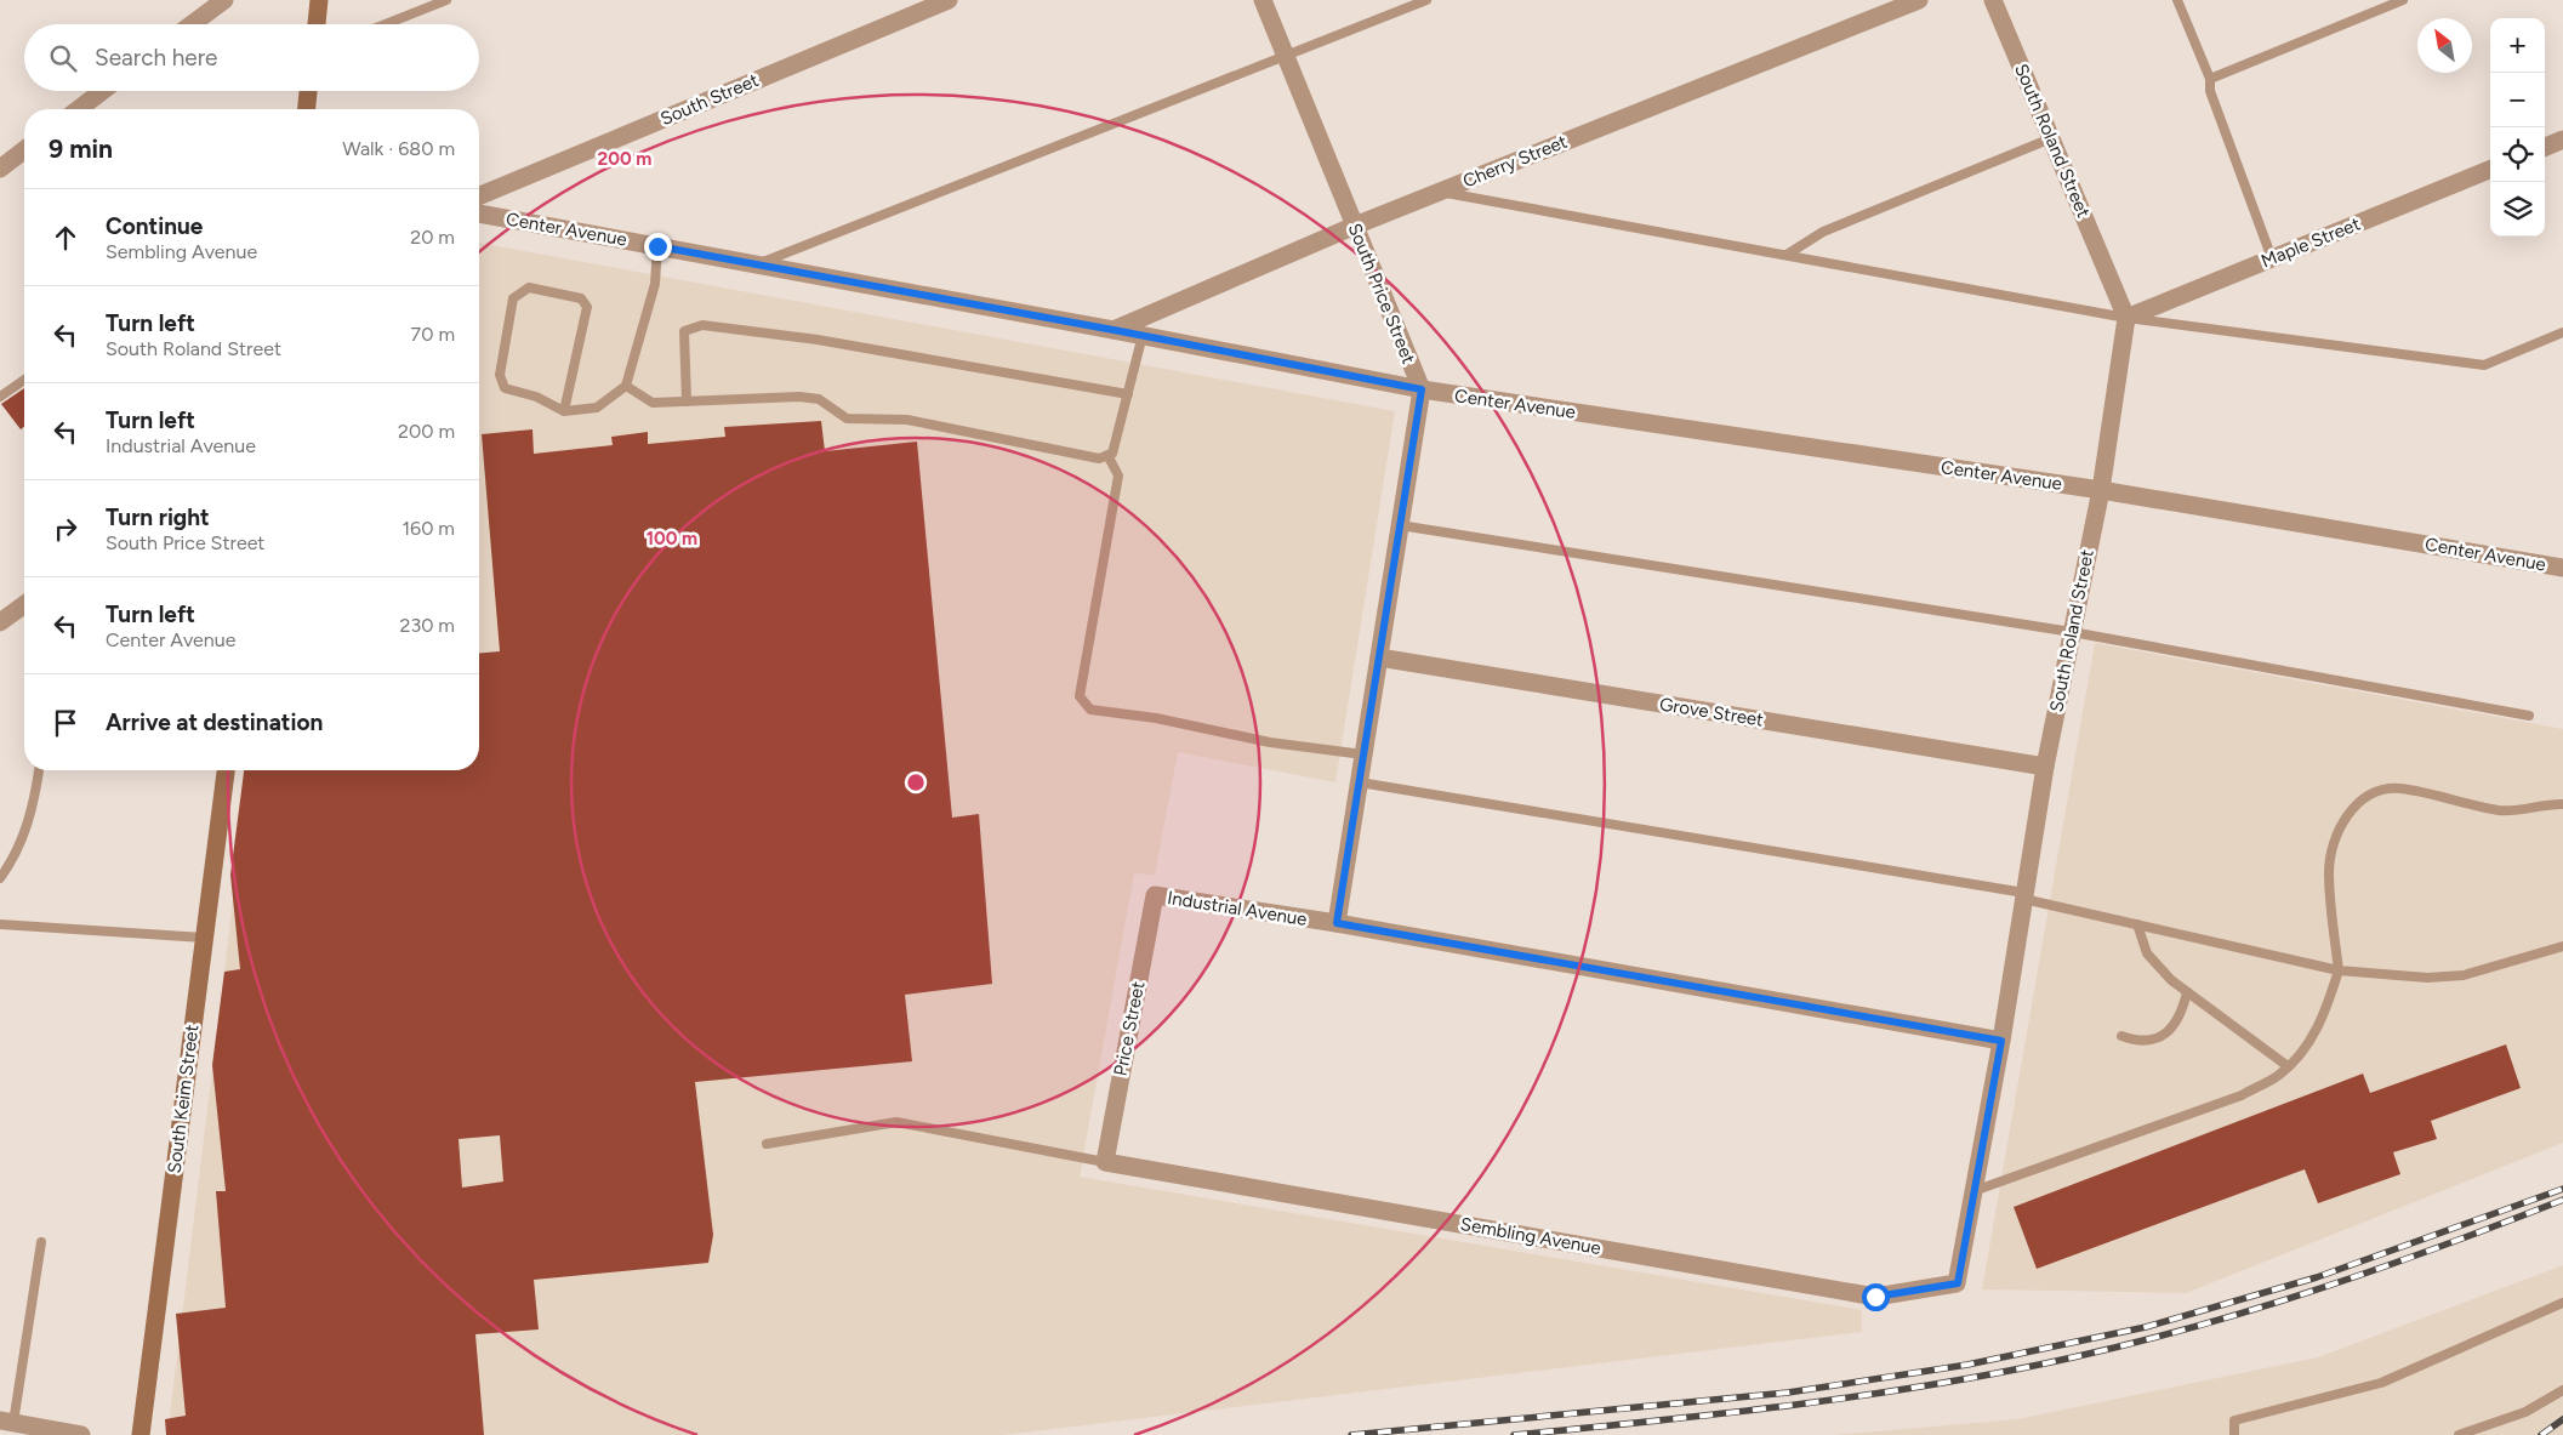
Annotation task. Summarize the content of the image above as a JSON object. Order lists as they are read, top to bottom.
{
  "streets": {
    "street": [
      "South Street",
      "South Roland Street",
      "Cherry Street",
      "Center Avenue",
      "Maple Street",
      "South Price Street",
      "Grove Street",
      "Industrial Avenue",
      "Price Street",
      "South Keim Street",
      "Sembling Avenue"
    ]
  },
  "crossings": [
    ["South Roland Street", "Center Avenue"],
    ["South Roland Street", "Maple Street"],
    ["South Roland Street", "Grove Street"],
    ["South Roland Street", "Industrial Avenue"],
    ["South Roland Street", "Sembling Avenue"],
    ["Cherry Street", "Center Avenue"],
    ["Cherry Street", "South Price Street"],
    ["Center Avenue", "South Price Street"],
    ["Industrial Avenue", "Price Street"],
    ["Price Street", "Sembling Avenue"]
  ],
  "north": "top left",
  "page": {
    "map_buttons": ["+", "−"],
    "search": "Search here",
    "heading": ["9 min", "Walk · 680 m"],
    "list": [
      ["Continue", "Sembling Avenue", "20 m"],
      ["Turn left", "South Roland Street", "70 m"],
      ["Turn left", "Industrial Avenue", "200 m"],
      ["Turn right", "South Price Street", "160 m"],
      ["Turn left", "Center Avenue", "230 m"],
      "Arrive at destination"
    ]
  },
  "rings": ["200 m", "100 m"]
}
